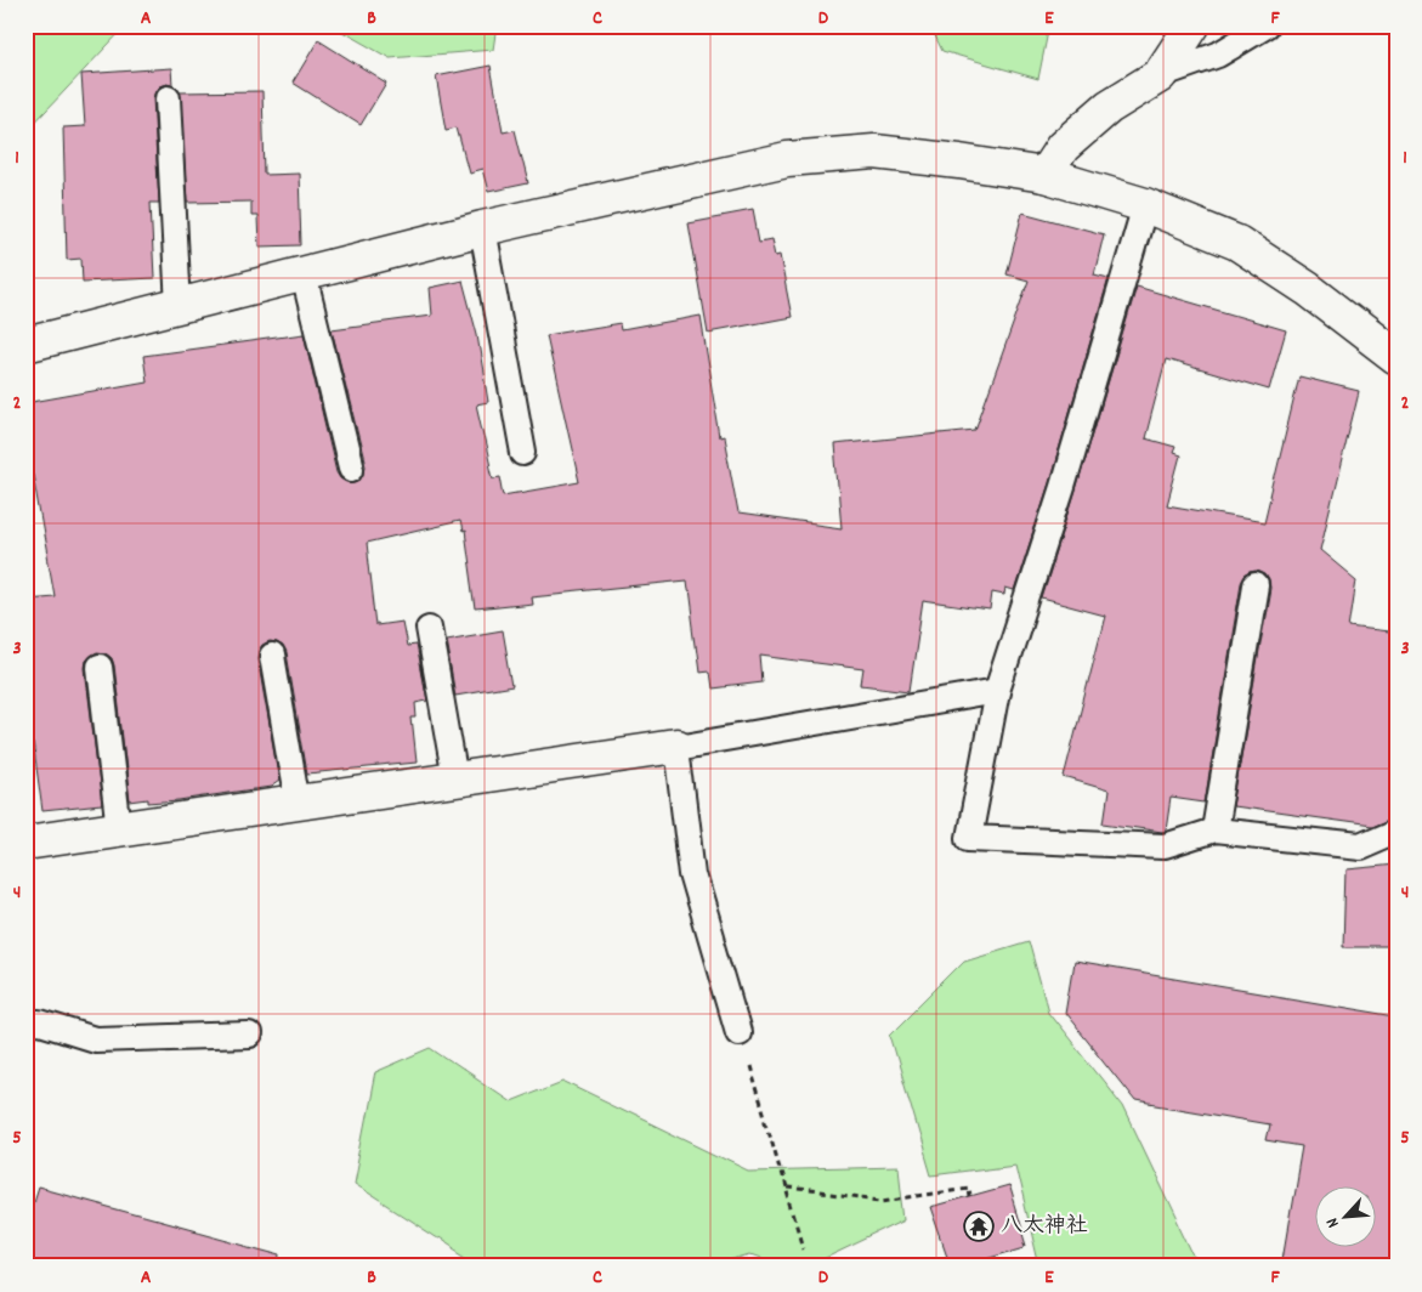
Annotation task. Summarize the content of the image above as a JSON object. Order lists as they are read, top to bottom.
{
  "places": {
    "temple": ["八太神社"]
  },
  "north": "bottom left",
  "grid": {
    "columns": [
      "A",
      "B",
      "C",
      "D",
      "E",
      "F"
    ],
    "rows": [
      "1",
      "2",
      "3",
      "4",
      "5"
    ]
  }
}
